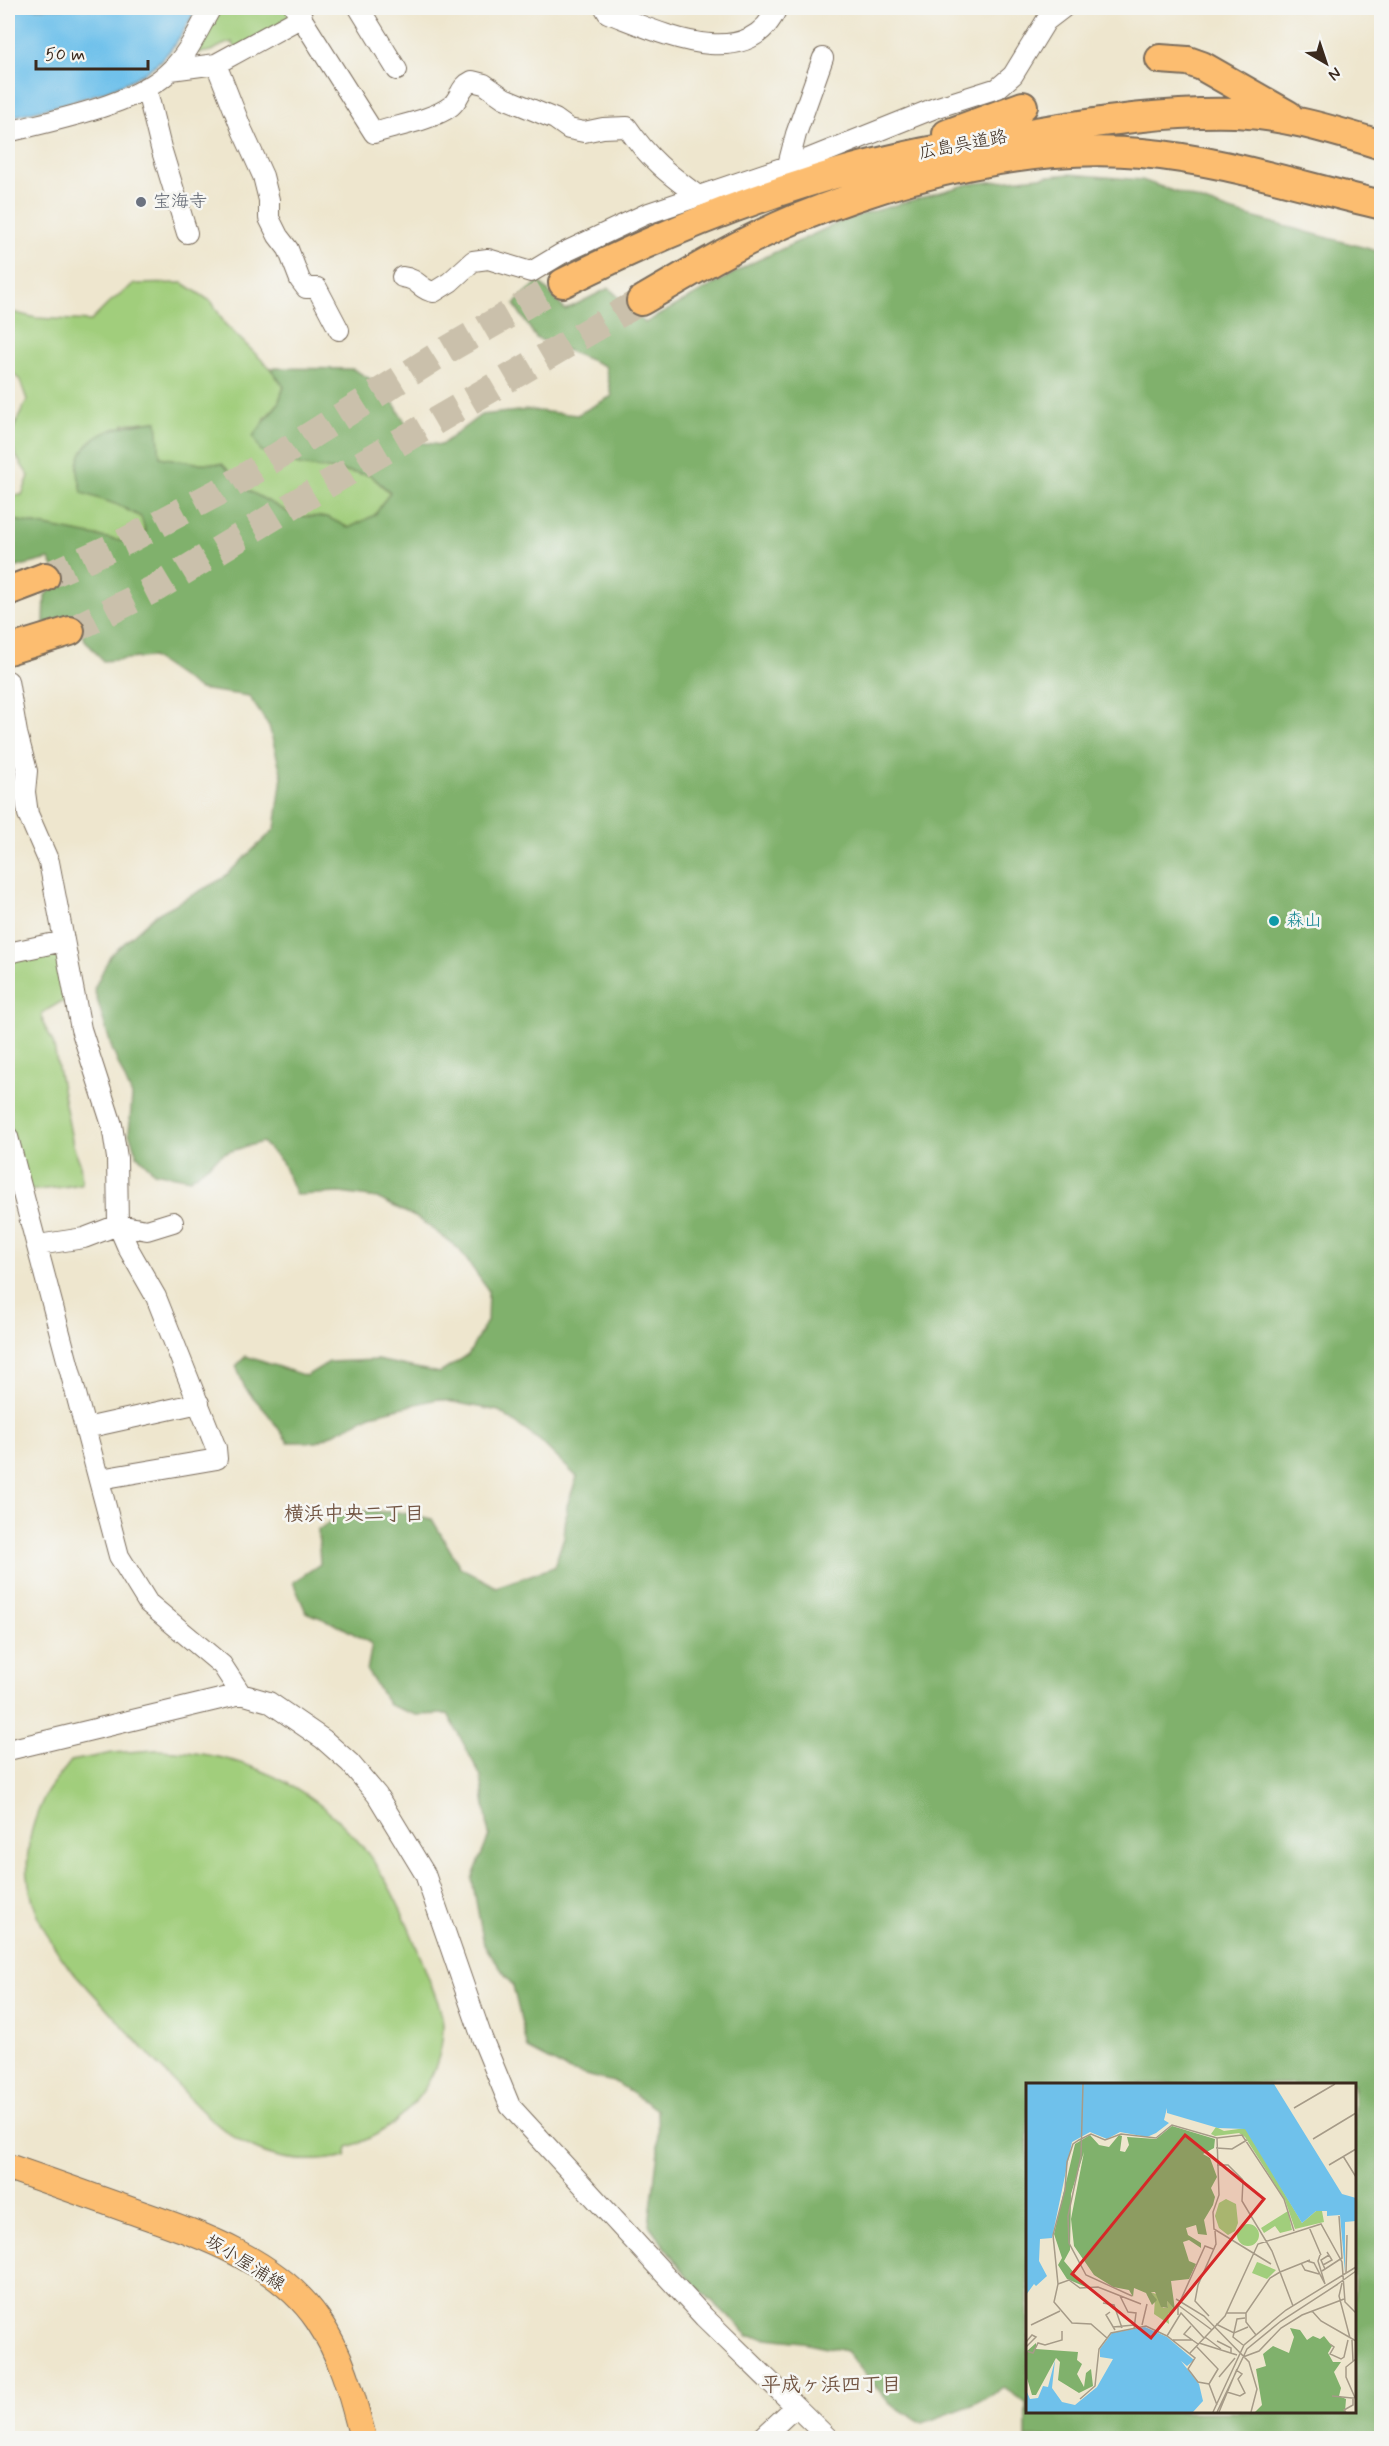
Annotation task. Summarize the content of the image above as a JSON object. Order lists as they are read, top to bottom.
{
  "streets": {
    "highway": ["広島呉道路"],
    "main road": ["坂小屋浦線"]
  },
  "districts": ["横浜中央二丁目", "平成ヶ浜四丁目"],
  "places": ["宝海寺", "森山"],
  "scale_bar": "50 m",
  "north": "bottom right"
}
